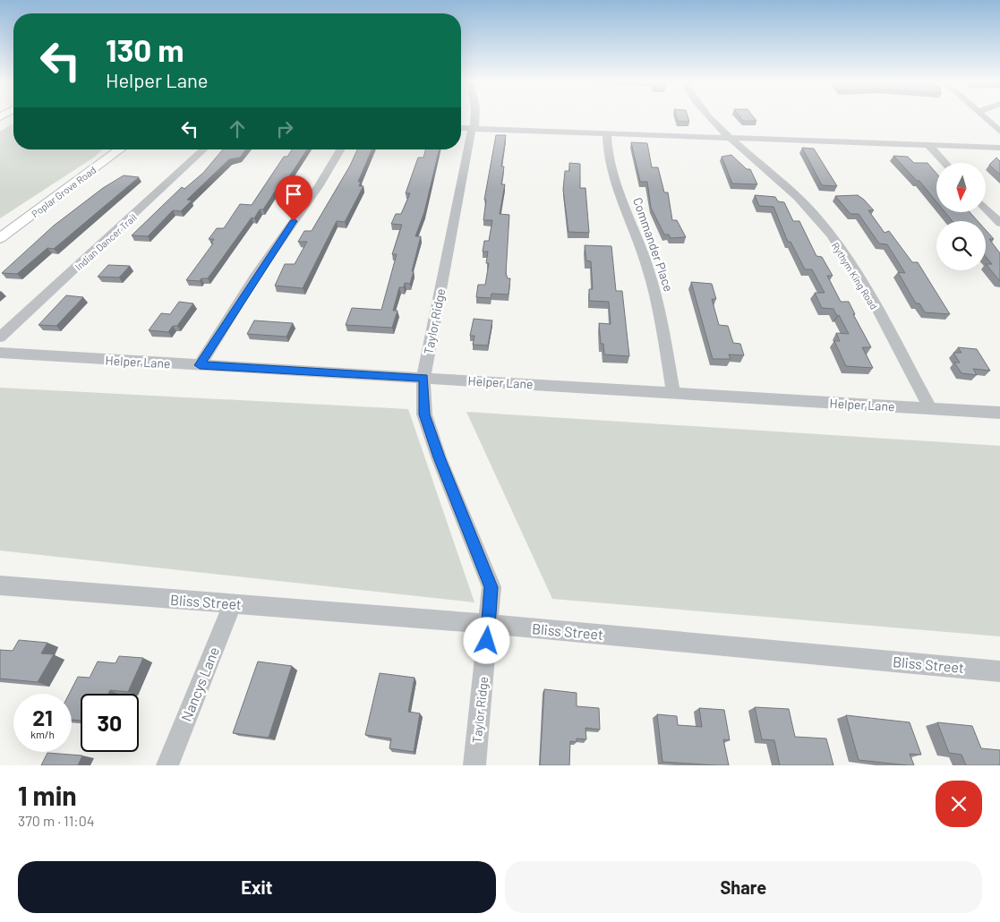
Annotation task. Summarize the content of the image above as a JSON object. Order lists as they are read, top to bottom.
{
  "streets": {
    "main road": ["Poplar Grove Road"],
    "street": [
      "Indian Dancer Trail",
      "Commander Place",
      "Rythym King Road",
      "Taylor Ridge",
      "Helper Lane",
      "Bliss Street",
      "Nancys Lane"
    ]
  },
  "crossings": [
    ["Commander Place", "Helper Lane"],
    ["Rythym King Road", "Helper Lane"],
    ["Taylor Ridge", "Helper Lane"],
    ["Taylor Ridge", "Bliss Street"],
    ["Bliss Street", "Nancys Lane"]
  ],
  "north": "bottom",
  "page": {
    "turn": ["130 m", "Helper Lane"],
    "speed": "21 km/h",
    "limit": "30",
    "heading": ["1 min", "370 m · 11:04"],
    "buttons": ["Exit", "Share"]
  }
}
